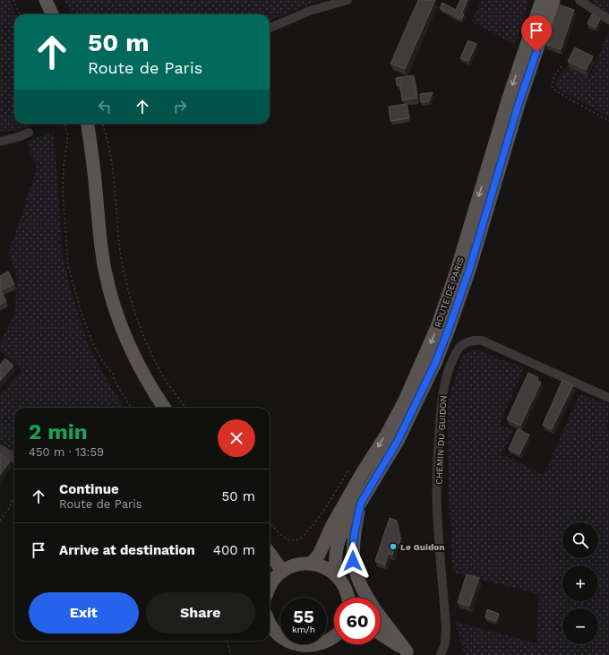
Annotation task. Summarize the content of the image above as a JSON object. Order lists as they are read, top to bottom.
{
  "streets": {
    "main road": ["ROUTE DE PARIS"],
    "street": ["CHEMIN DU GUIDON"]
  },
  "places": ["Le Guidon"],
  "page": {
    "turn": ["50 m", "Route de Paris"],
    "heading": ["2 min", "450 m · 13:59"],
    "list": [
      {
        "name": "Continue",
        "note": "Route de Paris",
        "value": "50 m"
      },
      {
        "name": "Arrive at destination",
        "value": "400 m"
      }
    ],
    "map_buttons": ["+", "−"],
    "buttons": ["Exit", "Share"],
    "speed": "55 km/h",
    "limit": "60"
  }
}
